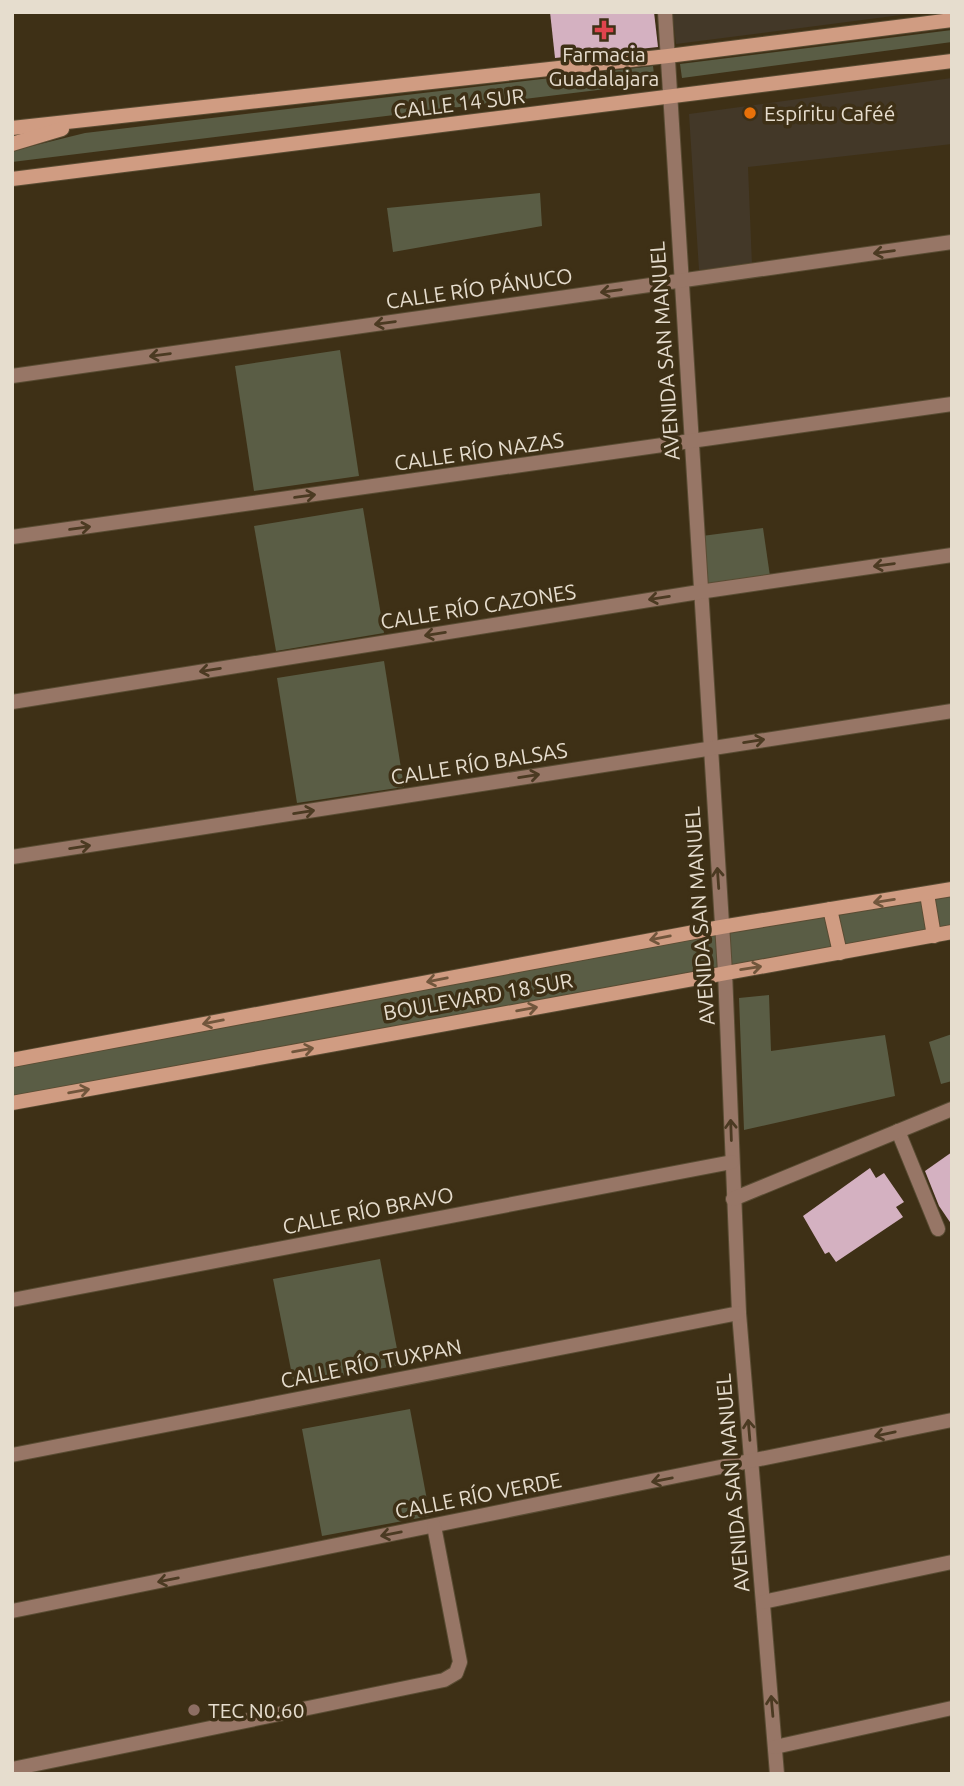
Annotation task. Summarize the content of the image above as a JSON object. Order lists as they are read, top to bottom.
{
  "streets": {
    "main road": ["CALLE 14 SUR", "BOULEVARD 18 SUR"],
    "street": [
      "CALLE RÍO PÁNUCO",
      "AVENIDA SAN MANUEL",
      "CALLE RÍO NAZAS",
      "CALLE RÍO CAZONES",
      "CALLE RÍO BALSAS",
      "CALLE RÍO BRAVO",
      "CALLE RÍO TUXPAN",
      "CALLE RÍO VERDE"
    ]
  },
  "crossings": [
    ["CALLE 14 SUR", "AVENIDA SAN MANUEL"],
    ["CALLE RÍO PÁNUCO", "AVENIDA SAN MANUEL"],
    ["AVENIDA SAN MANUEL", "CALLE RÍO NAZAS"],
    ["AVENIDA SAN MANUEL", "CALLE RÍO CAZONES"],
    ["AVENIDA SAN MANUEL", "CALLE RÍO BALSAS"],
    ["AVENIDA SAN MANUEL", "BOULEVARD 18 SUR"],
    ["AVENIDA SAN MANUEL", "CALLE RÍO BRAVO"],
    ["AVENIDA SAN MANUEL", "CALLE RÍO TUXPAN"],
    ["AVENIDA SAN MANUEL", "CALLE RÍO VERDE"]
  ],
  "one_way": [
    "CALLE RÍO PÁNUCO",
    "AVENIDA SAN MANUEL",
    "CALLE RÍO NAZAS",
    "CALLE RÍO CAZONES",
    "CALLE RÍO BALSAS",
    "CALLE RÍO VERDE"
  ],
  "places": {
    "health": ["Farmacia Guadalajara"],
    "other": ["Espíritu Caféé", "TEC N0.60"]
  }
}
